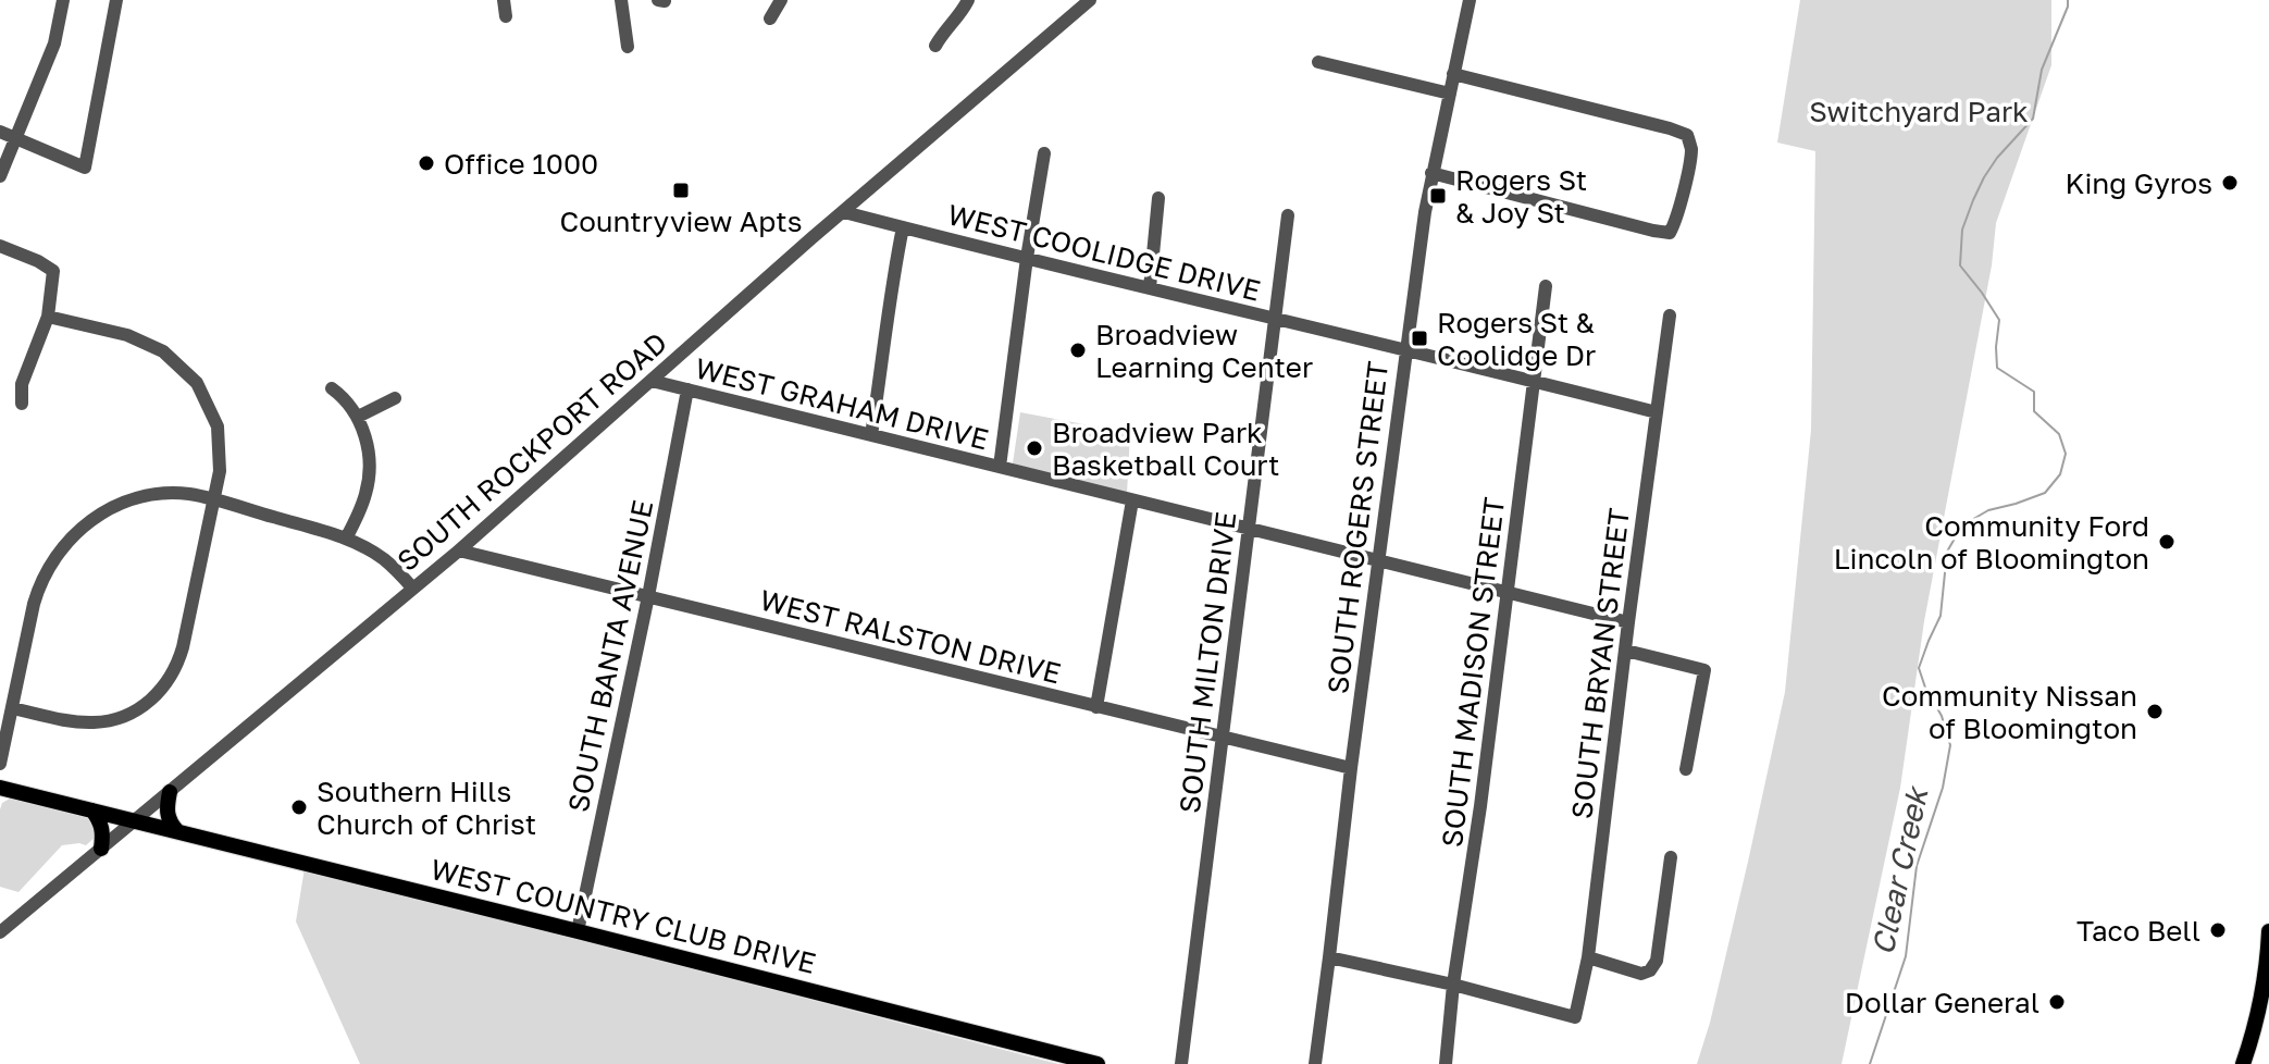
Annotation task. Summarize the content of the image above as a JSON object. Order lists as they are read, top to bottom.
{
  "streets": {
    "main road": ["WEST COUNTRY CLUB DRIVE"],
    "street": [
      "WEST COOLIDGE DRIVE",
      "WEST GRAHAM DRIVE",
      "SOUTH ROCKPORT ROAD",
      "SOUTH ROGERS STREET",
      "WEST RALSTON DRIVE",
      "SOUTH BANTA AVENUE",
      "SOUTH MILTON DRIVE",
      "SOUTH BRYAN STREET",
      "SOUTH MADISON STREET"
    ]
  },
  "crossings": [
    ["WEST COOLIDGE DRIVE", "SOUTH ROCKPORT ROAD"],
    ["WEST COOLIDGE DRIVE", "SOUTH ROGERS STREET"],
    ["WEST COOLIDGE DRIVE", "SOUTH MILTON DRIVE"],
    ["WEST COOLIDGE DRIVE", "SOUTH BRYAN STREET"],
    ["WEST COOLIDGE DRIVE", "SOUTH MADISON STREET"],
    ["WEST GRAHAM DRIVE", "SOUTH ROCKPORT ROAD"],
    ["WEST GRAHAM DRIVE", "SOUTH ROGERS STREET"],
    ["WEST GRAHAM DRIVE", "SOUTH BANTA AVENUE"],
    ["WEST GRAHAM DRIVE", "SOUTH MILTON DRIVE"],
    ["WEST GRAHAM DRIVE", "SOUTH BRYAN STREET"],
    ["WEST GRAHAM DRIVE", "SOUTH MADISON STREET"],
    ["SOUTH ROCKPORT ROAD", "WEST RALSTON DRIVE"],
    ["SOUTH ROCKPORT ROAD", "WEST COUNTRY CLUB DRIVE"],
    ["SOUTH ROGERS STREET", "WEST RALSTON DRIVE"],
    ["WEST RALSTON DRIVE", "SOUTH BANTA AVENUE"],
    ["WEST RALSTON DRIVE", "SOUTH MILTON DRIVE"],
    ["SOUTH BANTA AVENUE", "WEST COUNTRY CLUB DRIVE"],
    ["SOUTH BRYAN STREET", "SOUTH MADISON STREET"]
  ],
  "water": ["Clear Creek"],
  "parks": ["Switchyard Park"],
  "places": {
    "other": [
      "Office 1000",
      "King Gyros",
      "Broadview Learning Center",
      "Broadview Park Basketball Court",
      "Community Ford Lincoln of Bloomington",
      "Community Nissan of Bloomington",
      "Southern Hills Church of Christ",
      "Taco Bell",
      "Dollar General"
    ],
    "transit": ["Countryview Apts", "Rogers St & Joy St", "Rogers St & Coolidge Dr"]
  }
}
